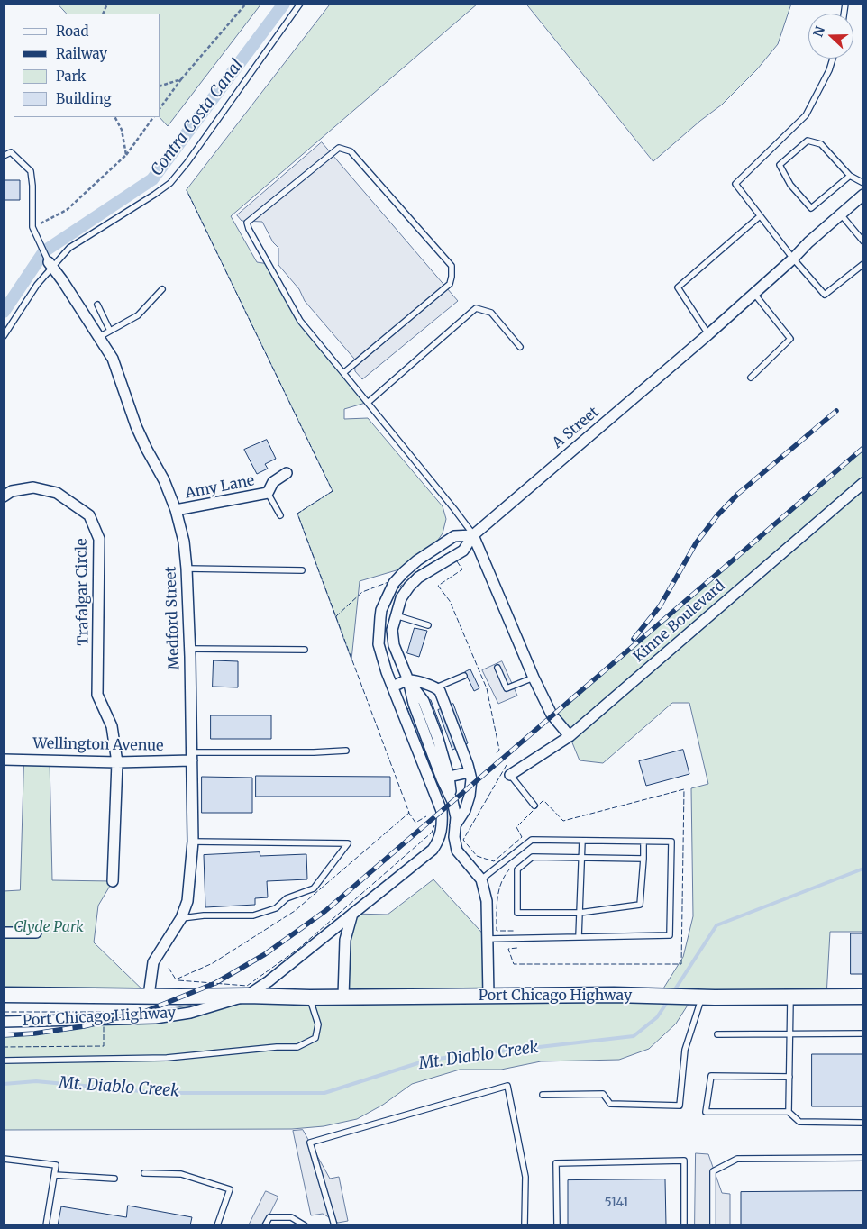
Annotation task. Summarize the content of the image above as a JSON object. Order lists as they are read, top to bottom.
{
  "streets": {
    "street": [
      "A Street",
      "Amy Lane",
      "Trafalgar Circle",
      "Medford Street",
      "Kinne Boulevard",
      "Wellington Avenue",
      "Port Chicago Highway"
    ]
  },
  "crossings": [
    ["Amy Lane", "Medford Street"],
    ["Trafalgar Circle", "Wellington Avenue"],
    ["Medford Street", "Wellington Avenue"],
    ["Medford Street", "Port Chicago Highway"]
  ],
  "water": ["Contra Costa Canal", "Mt. Diablo Creek"],
  "parks": ["Clyde Park"],
  "house_numbers": ["5141"],
  "legend": [
    "Road",
    "Railway",
    "Park",
    "Building"
  ],
  "north": "left"
}
